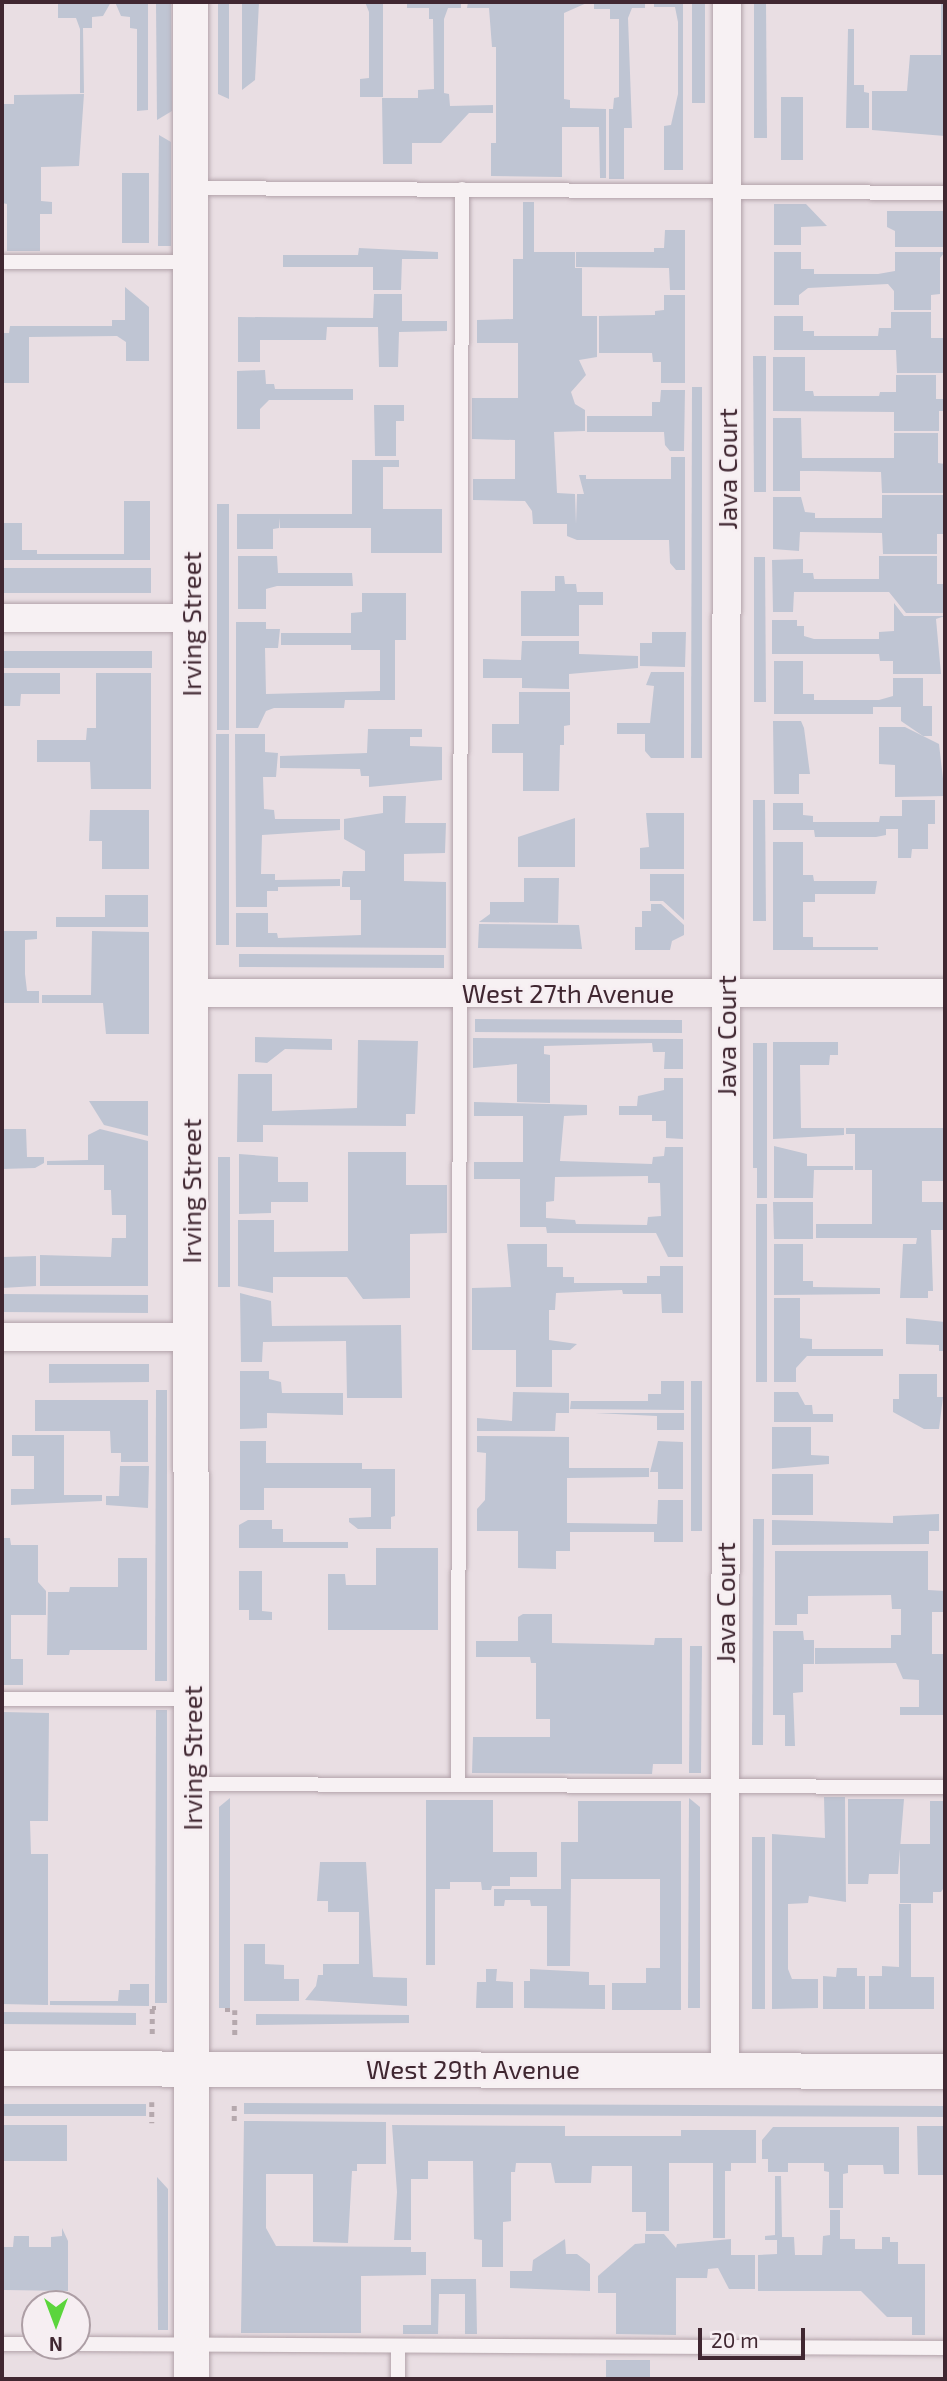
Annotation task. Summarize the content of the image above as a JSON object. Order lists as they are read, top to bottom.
{
  "streets": {
    "street": [
      "Java Court",
      "Irving Street",
      "West 27th Avenue",
      "West 29th Avenue"
    ]
  },
  "crossings": [
    ["Java Court", "West 27th Avenue"],
    ["Java Court", "West 29th Avenue"],
    ["Irving Street", "West 27th Avenue"],
    ["Irving Street", "West 29th Avenue"]
  ],
  "scale_bar": "20 m",
  "north": "bottom"
}
